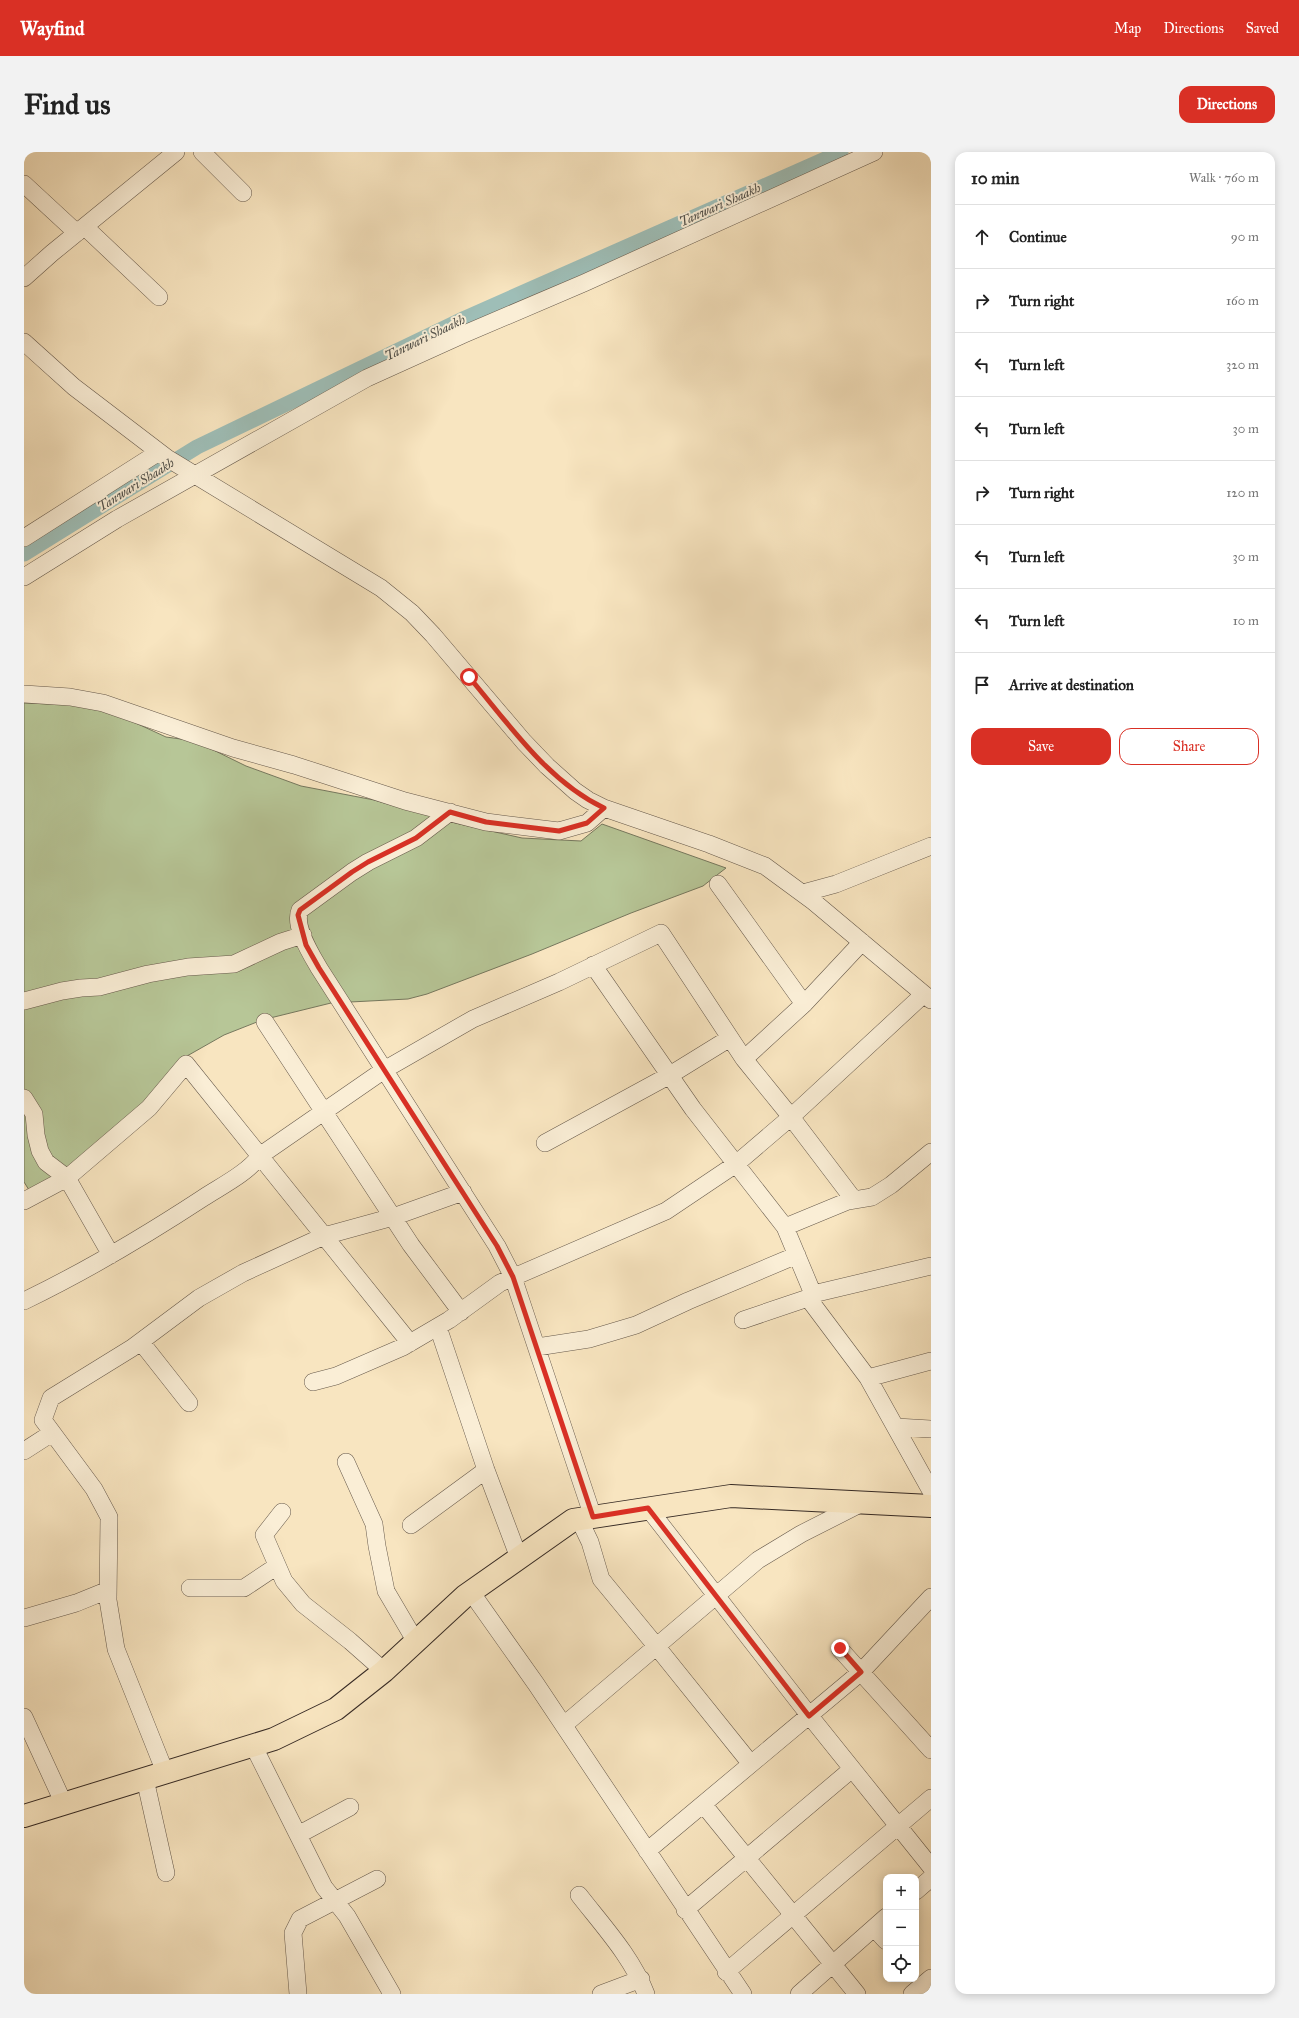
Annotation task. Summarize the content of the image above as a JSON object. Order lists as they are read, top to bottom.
{
  "water": ["Tanwari Shaakh"],
  "page": {
    "header": "Wayfind",
    "nav": ["Map", "Directions", "Saved"],
    "buttons": [
      "Directions",
      ["Save", "Share"]
    ],
    "title": "Find us",
    "heading": ["10 min", "Walk · 760 m"],
    "list": [
      ["Continue", "90 m"],
      ["Turn right", "160 m"],
      ["Turn left", "320 m"],
      ["Turn left", "30 m"],
      ["Turn right", "120 m"],
      ["Turn left", "30 m"],
      ["Turn left", "10 m"],
      "Arrive at destination"
    ],
    "map_buttons": ["+", "−"]
  }
}
